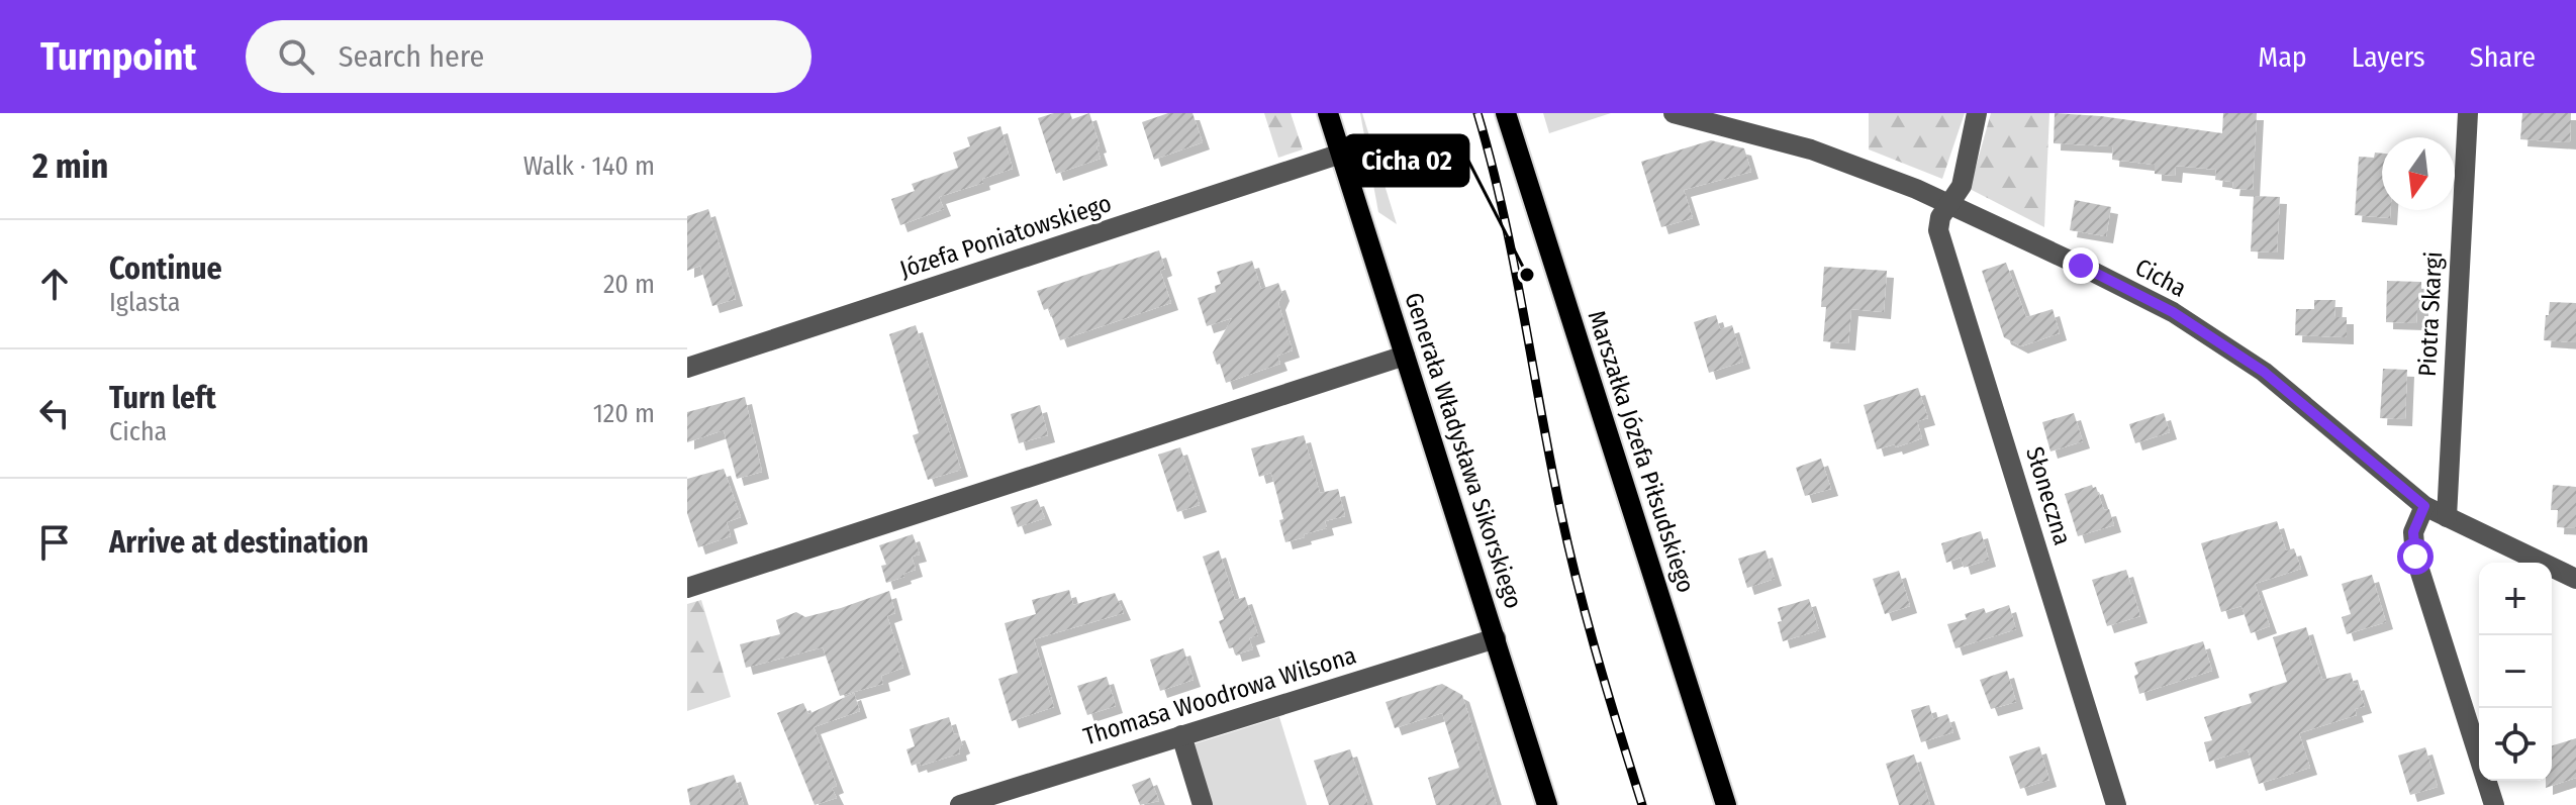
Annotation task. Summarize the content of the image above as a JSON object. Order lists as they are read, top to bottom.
{
  "streets": {
    "main road": ["Generała Władysława Sikorskiego", "Marszałka Józefa Piłsudskiego"],
    "street": [
      "Józefa Poniatowskiego",
      "Cicha",
      "Piotra Skargi",
      "Słoneczna",
      "Thomasa Woodrowa Wilsona"
    ]
  },
  "crossings": [
    ["Józefa Poniatowskiego", "Generała Władysława Sikorskiego"],
    ["Cicha", "Piotra Skargi"],
    ["Cicha", "Słoneczna"],
    ["Generała Władysława Sikorskiego", "Thomasa Woodrowa Wilsona"]
  ],
  "places": ["Cicha 02"],
  "north": "bottom",
  "page": {
    "header": "Turnpoint",
    "search": "Search here",
    "nav": ["Map", "Layers", "Share"],
    "heading": ["2 min", "Walk · 140 m"],
    "list": [
      ["Continue", "Iglasta", "20 m"],
      ["Turn left", "Cicha", "120 m"],
      "Arrive at destination"
    ],
    "map_buttons": ["+", "−"]
  }
}
